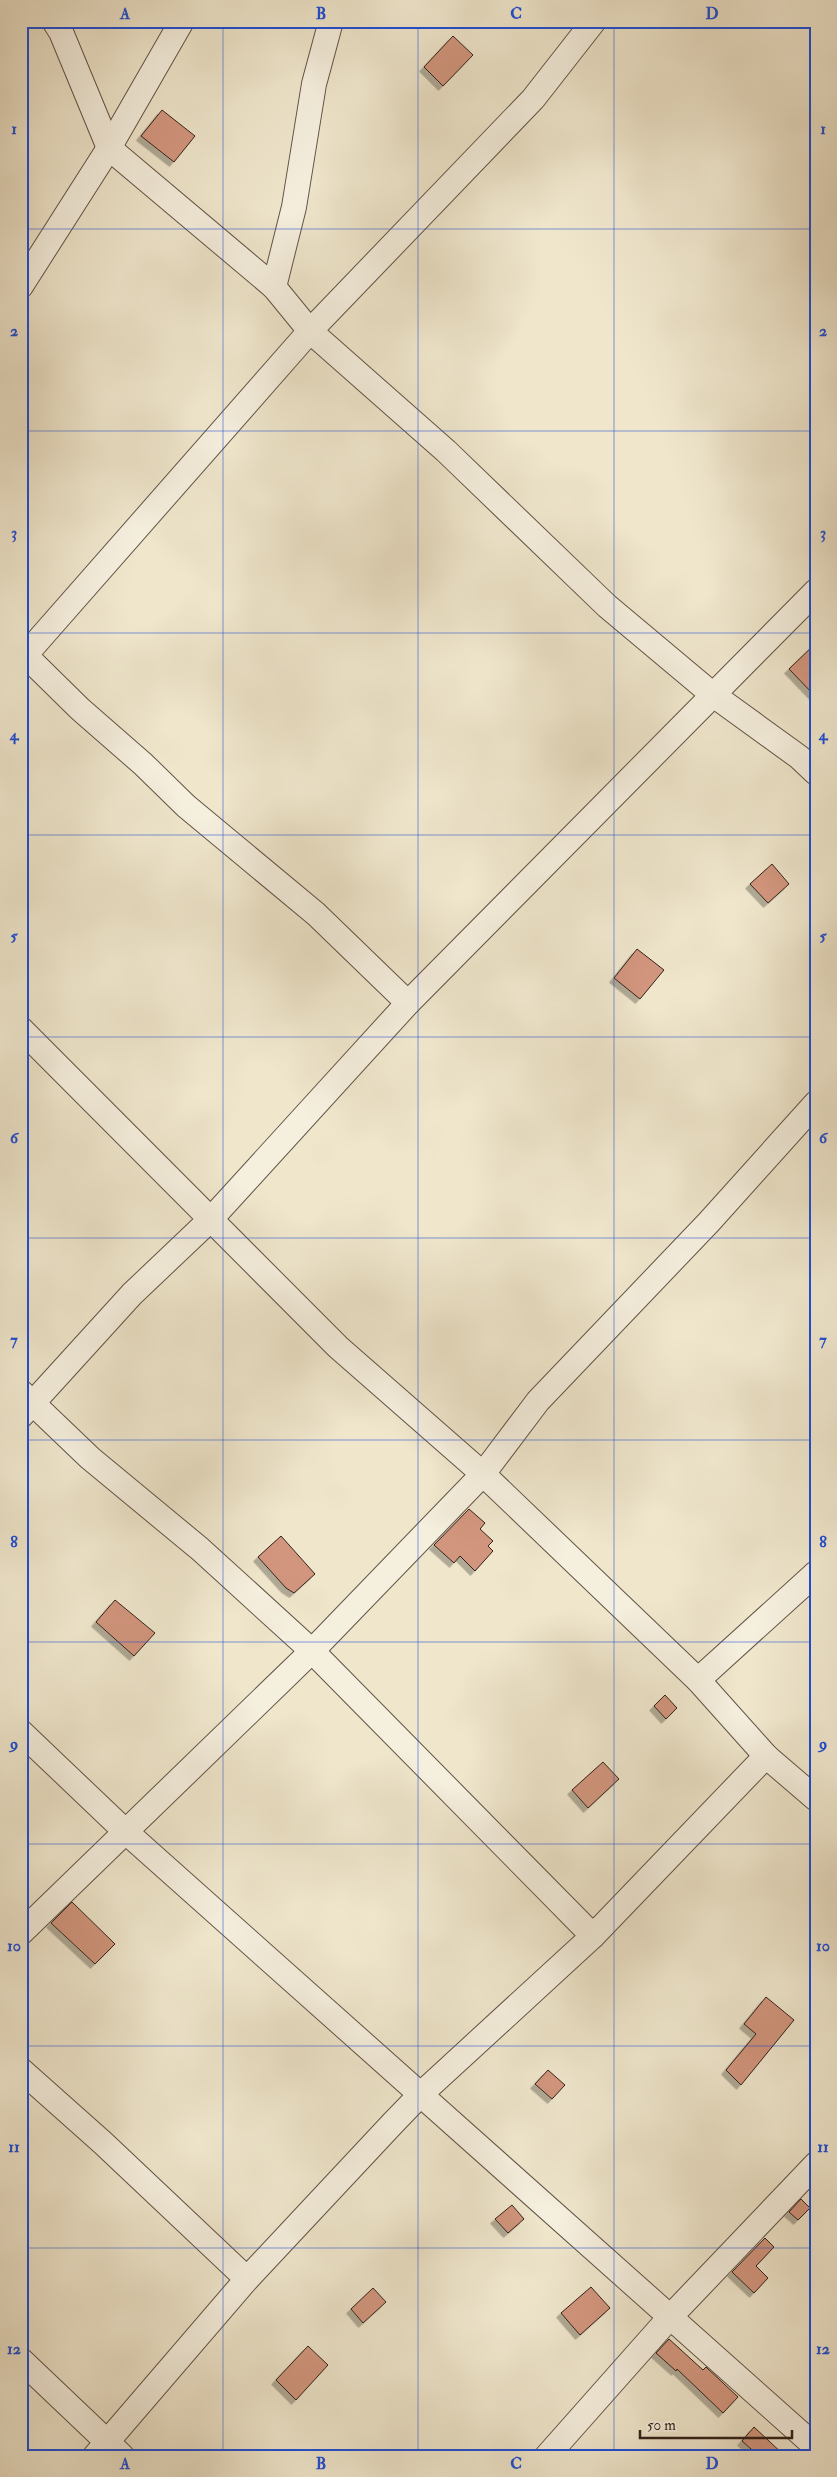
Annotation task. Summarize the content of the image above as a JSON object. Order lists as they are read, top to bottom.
{
  "scale_bar": "50 m",
  "grid": {
    "columns": [
      "A",
      "B",
      "C",
      "D"
    ],
    "rows": [
      "1",
      "2",
      "3",
      "4",
      "5",
      "6",
      "7",
      "8",
      "9",
      "10",
      "11",
      "12"
    ]
  }
}
